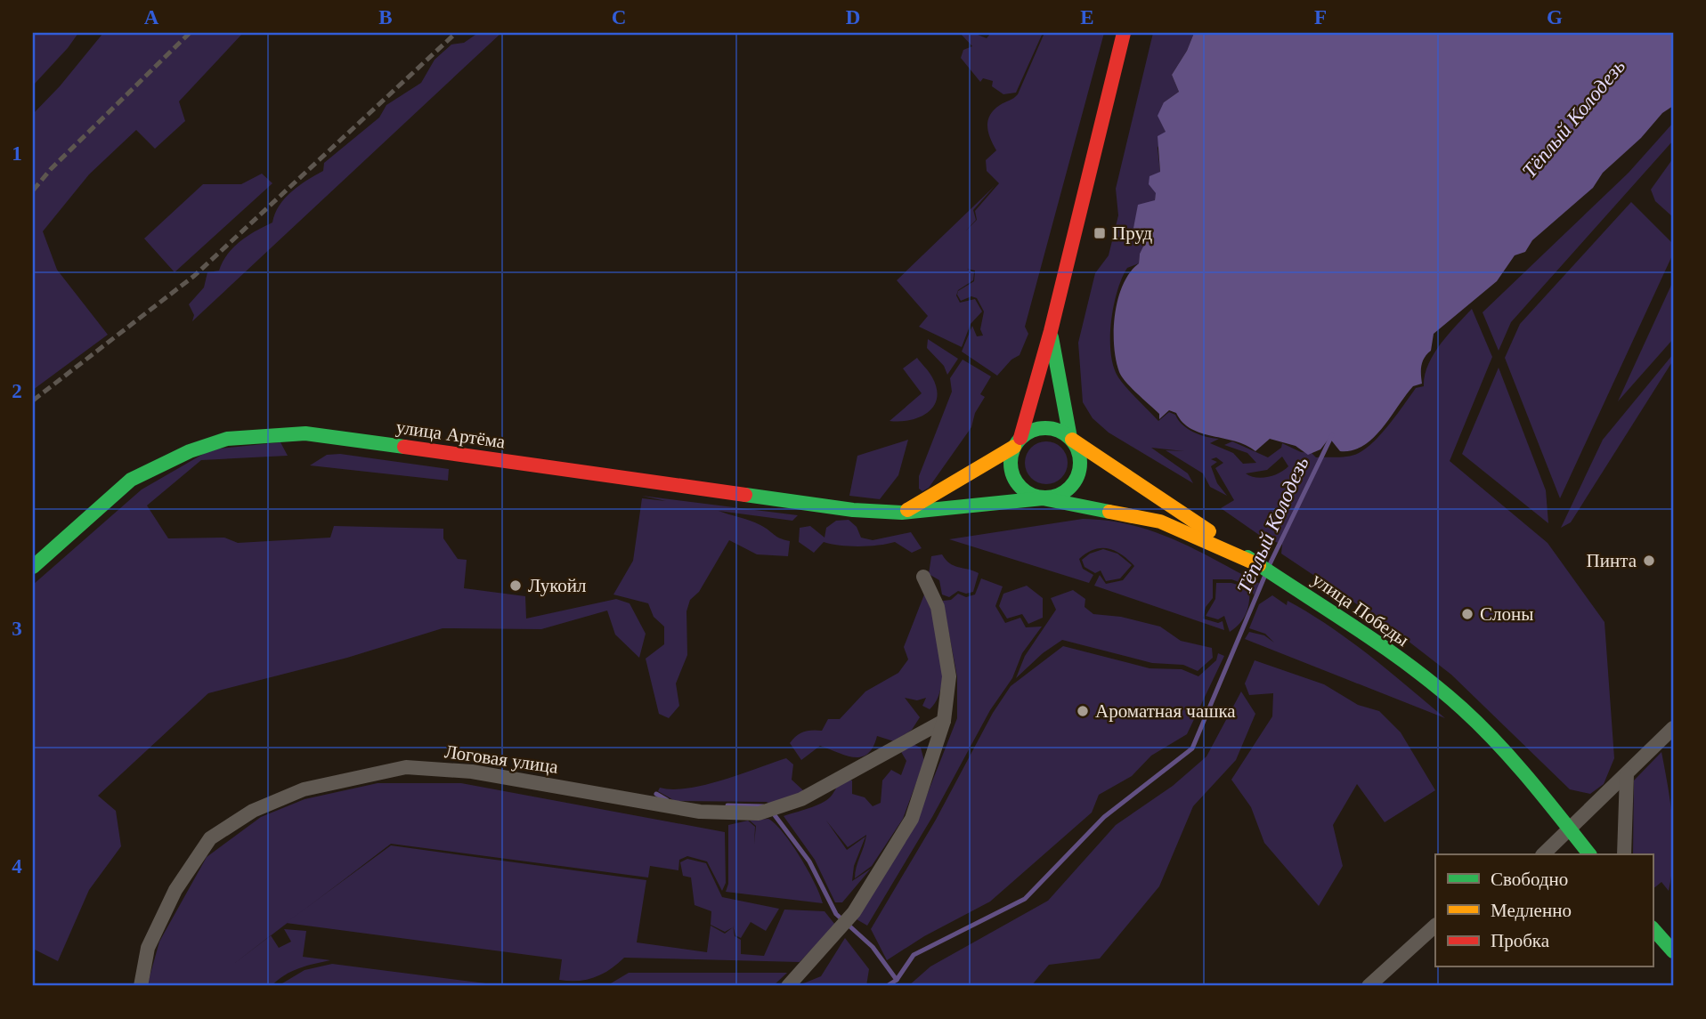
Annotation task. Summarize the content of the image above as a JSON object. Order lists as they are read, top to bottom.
{
  "streets": {
    "main road": ["улица Артёма", "улица Победы"],
    "street": ["Логовая улица"]
  },
  "crossings": [
    ["улица Артёма", "улица Победы"]
  ],
  "water": ["Тёплый Колодезь"],
  "places": {
    "transit": ["Пруд"],
    "other": [
      "Пинта",
      "Лукойл",
      "Слоны",
      "Ароматная чашка"
    ]
  },
  "legend": ["Свободно", "Медленно", "Пробка"],
  "grid": {
    "columns": [
      "A",
      "B",
      "C",
      "D",
      "E",
      "F",
      "G"
    ],
    "rows": [
      "1",
      "2",
      "3",
      "4"
    ]
  }
}
